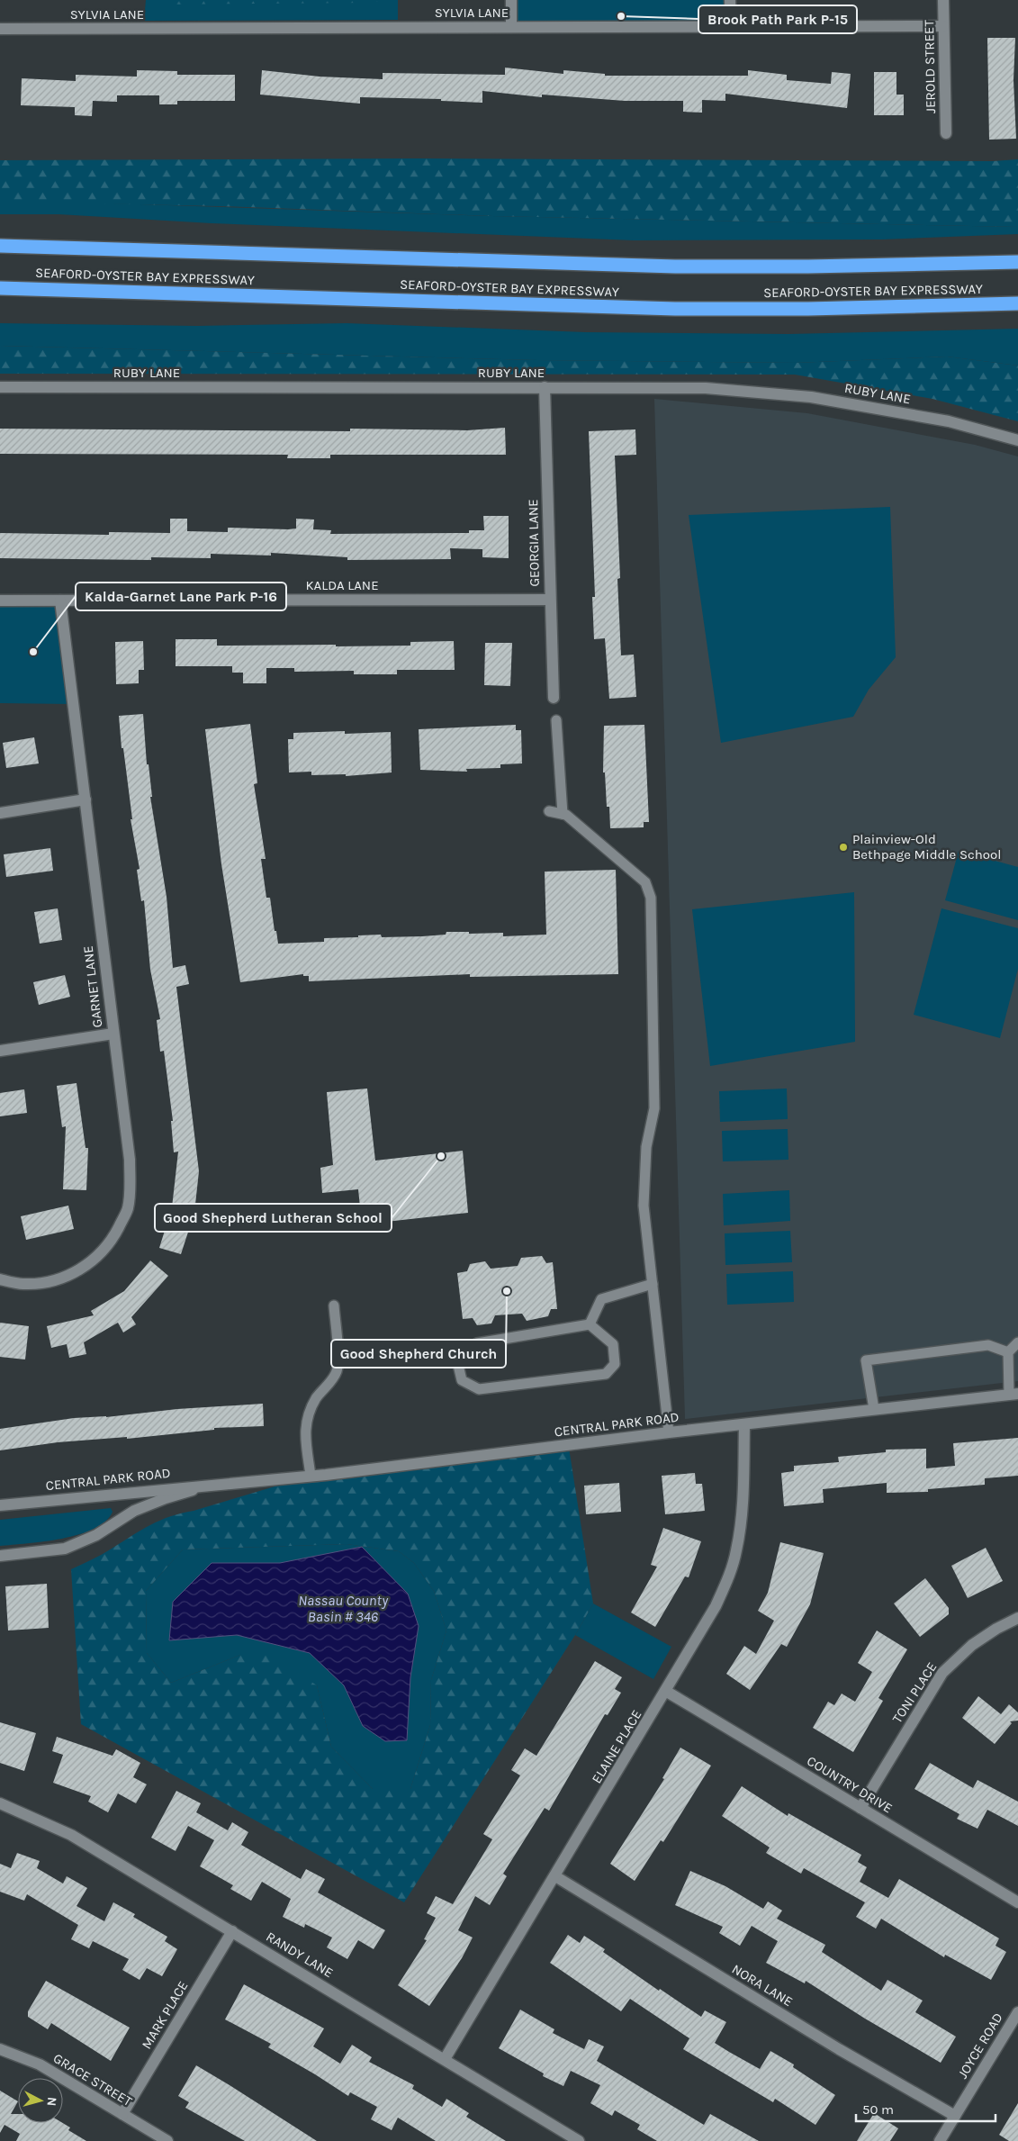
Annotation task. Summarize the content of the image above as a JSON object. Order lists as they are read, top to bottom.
{
  "streets": {
    "highway": ["SEAFORD-OYSTER BAY EXPRESSWAY"],
    "street": [
      "SYLVIA LANE",
      "JEROLD STREET",
      "RUBY LANE",
      "GEORGIA LANE",
      "KALDA LANE",
      "GARNET LANE",
      "CENTRAL PARK ROAD",
      "TONI PLACE",
      "ELAINE PLACE",
      "COUNTRY DRIVE",
      "RANDY LANE",
      "NORA LANE",
      "MARK PLACE",
      "JOYCE ROAD",
      "GRACE STREET"
    ]
  },
  "crossings": [
    ["SYLVIA LANE", "JEROLD STREET"],
    ["RUBY LANE", "GEORGIA LANE"],
    ["GEORGIA LANE", "KALDA LANE"],
    ["KALDA LANE", "GARNET LANE"],
    ["CENTRAL PARK ROAD", "ELAINE PLACE"],
    ["TONI PLACE", "COUNTRY DRIVE"],
    ["ELAINE PLACE", "COUNTRY DRIVE"],
    ["ELAINE PLACE", "RANDY LANE"],
    ["ELAINE PLACE", "NORA LANE"],
    ["RANDY LANE", "MARK PLACE"],
    ["NORA LANE", "JOYCE ROAD"],
    ["MARK PLACE", "GRACE STREET"]
  ],
  "water": ["Nassau County Basin # 346"],
  "places": [
    "Brook Path Park P-15",
    "Kalda-Garnet Lane Park P-16",
    "Plainview-Old Bethpage Middle School",
    "Good Shepherd Lutheran School",
    "Good Shepherd Church"
  ],
  "scale_bar": "50 m",
  "north": "right"
}
